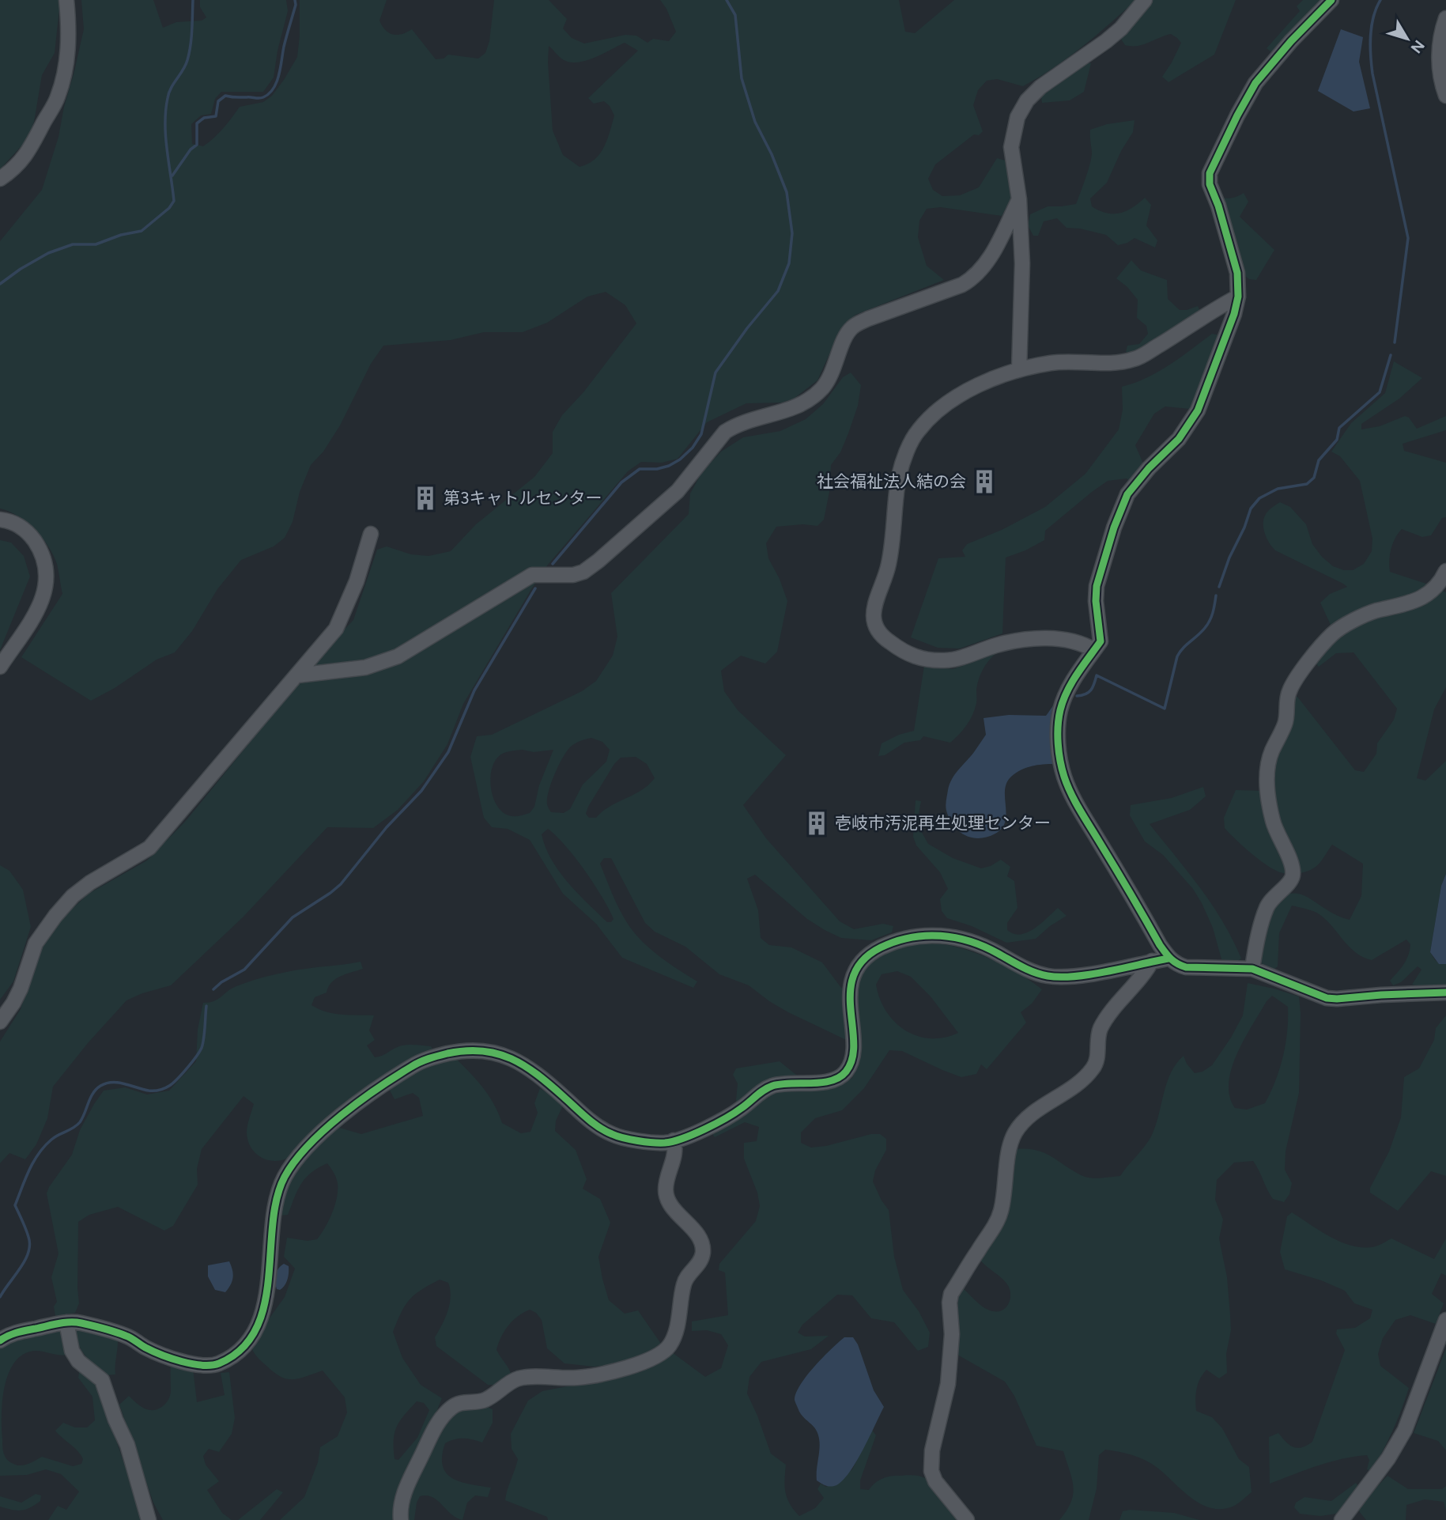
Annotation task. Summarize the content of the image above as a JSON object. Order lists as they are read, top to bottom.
{
  "places": {
    "building": ["社会福祉法人結の会", "第3キャトルセンター", "壱岐市汚泥再生処理センター"]
  },
  "north": "bottom right"
}
